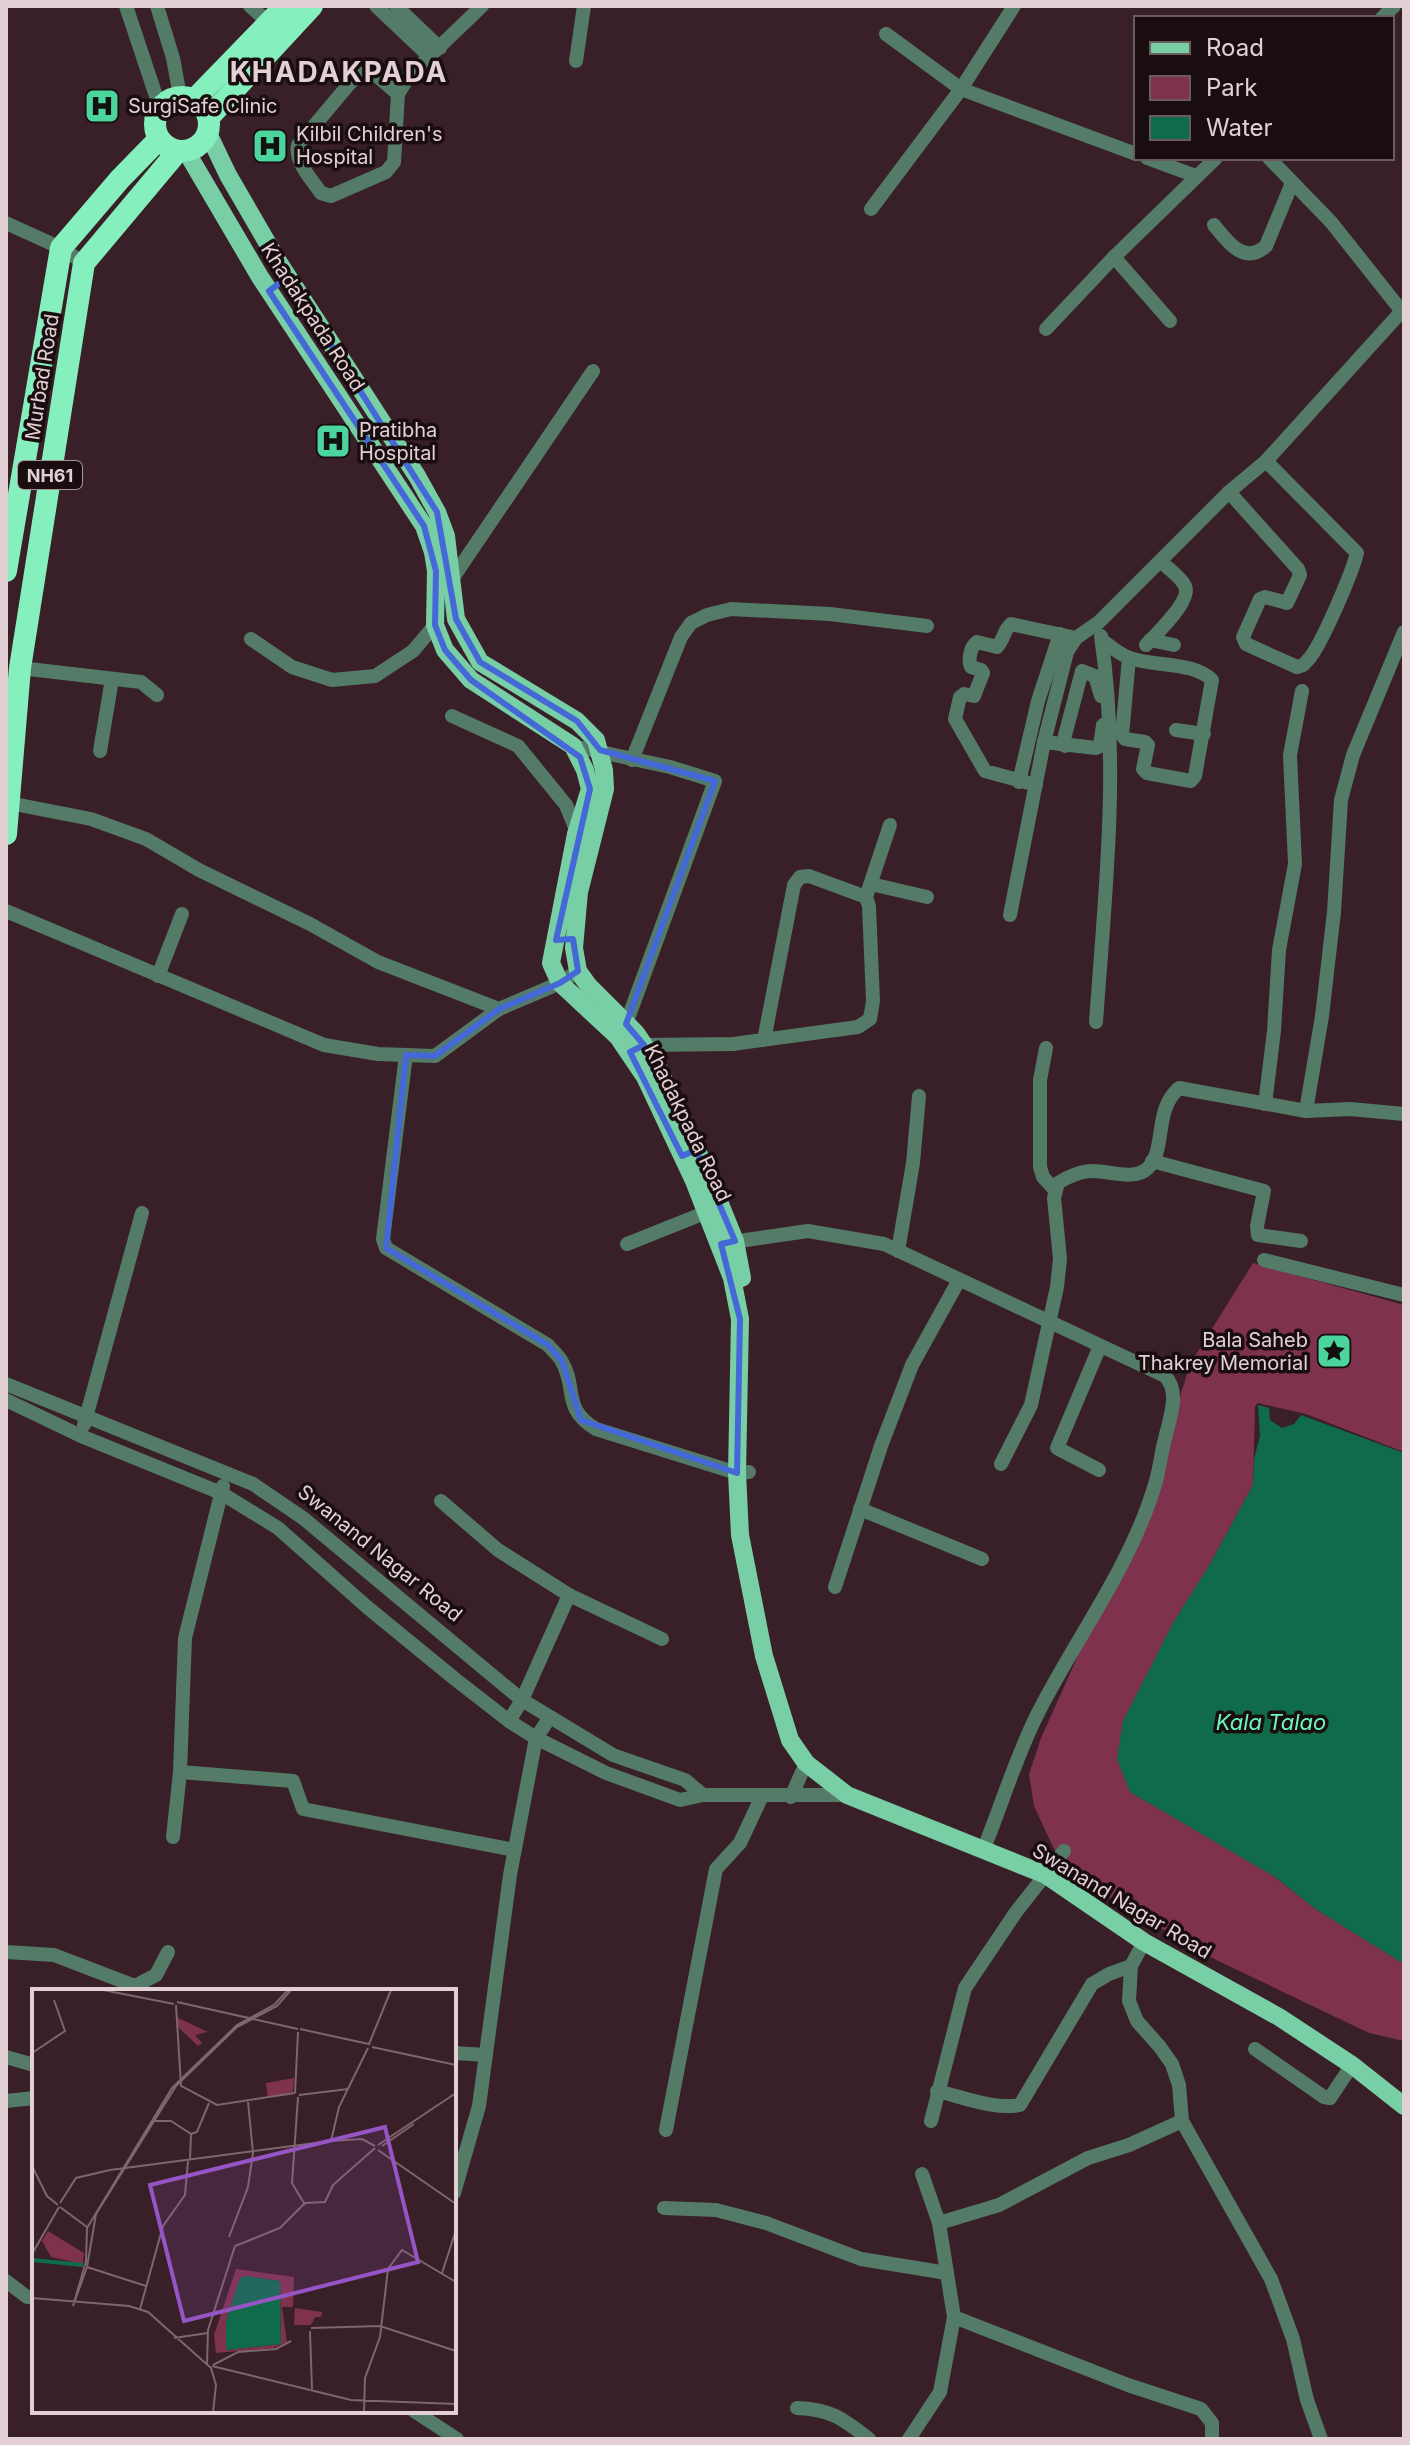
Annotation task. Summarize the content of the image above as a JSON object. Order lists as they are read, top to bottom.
{
  "streets": {
    "highway": ["Murbad Road", "NH61"],
    "main road": ["Khadakpada Road", "Swanand Nagar Road"]
  },
  "districts": ["KHADAKPADA"],
  "water": ["Kala Talao"],
  "places": {
    "hospital": ["SurgiSafe Clinic", "Kilbil Children's Hospital", "Pratibha Hospital"],
    "place": ["Bala Saheb Thakrey Memorial"]
  },
  "legend": ["Road", "Park", "Water"]
}
